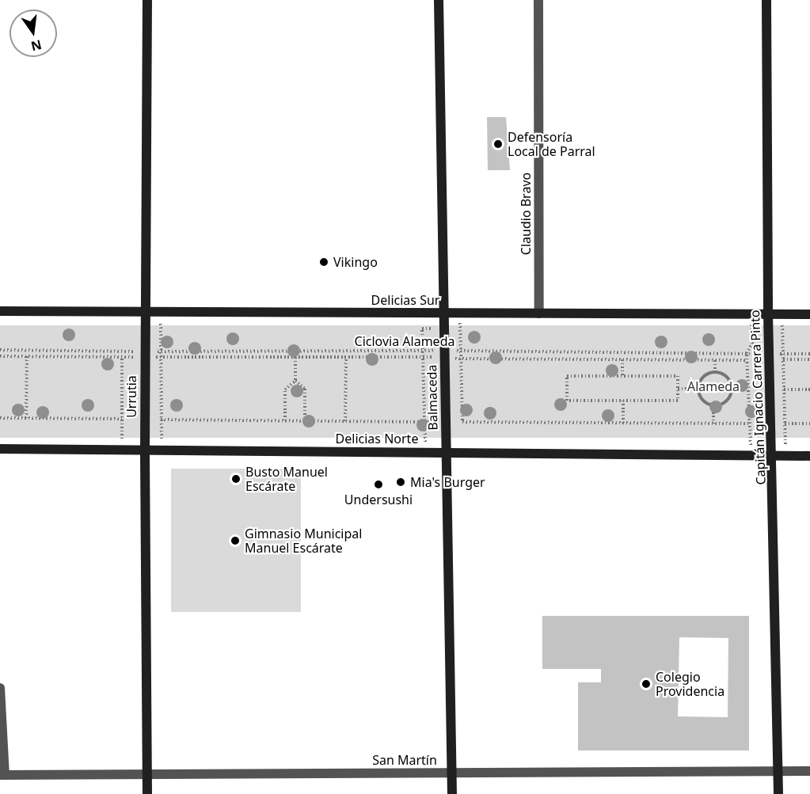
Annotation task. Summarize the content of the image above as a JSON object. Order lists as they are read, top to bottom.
{
  "streets": {
    "street": [
      "Claudio Bravo",
      "Delicias Sur",
      "Urrutia",
      "Balmaceda",
      "Capitán Ignacio Carrera Pinto",
      "Delicias Norte",
      "San Martín"
    ],
    "path": ["Ciclovia Alameda"]
  },
  "crossings": [
    ["Claudio Bravo", "Delicias Sur"],
    ["Delicias Sur", "Urrutia"],
    ["Delicias Sur", "Balmaceda"],
    ["Delicias Sur", "Capitán Ignacio Carrera Pinto"],
    ["Ciclovia Alameda", "Urrutia"],
    ["Ciclovia Alameda", "Balmaceda"],
    ["Ciclovia Alameda", "Capitán Ignacio Carrera Pinto"],
    ["Urrutia", "Delicias Norte"],
    ["Urrutia", "San Martín"],
    ["Balmaceda", "Delicias Norte"],
    ["Balmaceda", "San Martín"],
    ["Capitán Ignacio Carrera Pinto", "Delicias Norte"],
    ["Capitán Ignacio Carrera Pinto", "San Martín"]
  ],
  "parks": ["Alameda"],
  "places": [
    "Defensoría Local de Parral",
    "Vikingo",
    "Busto Manuel Escárate",
    "Mia's Burger",
    "Undersushi",
    "Gimnasio Municipal Manuel Escárate",
    "Colegio Providencia"
  ],
  "north": "bottom"
}
